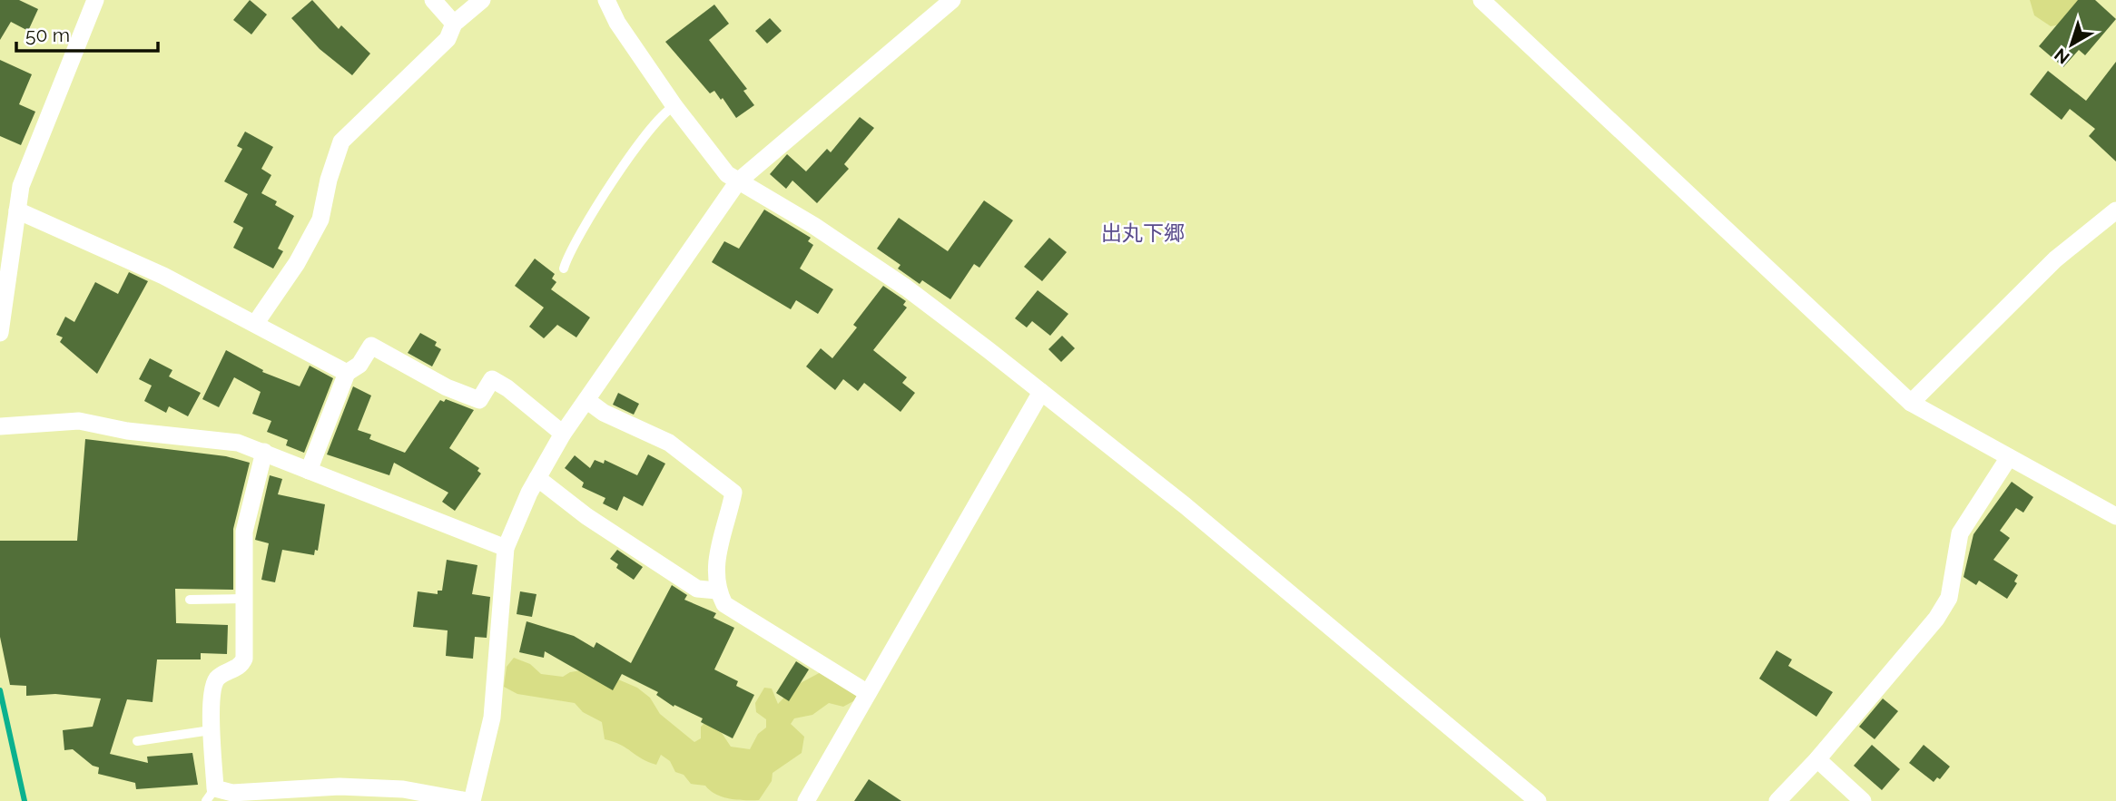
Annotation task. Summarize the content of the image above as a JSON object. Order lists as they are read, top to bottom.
{
  "districts": ["出丸下郷"],
  "scale_bar": "50 m",
  "north": "bottom left"
}
